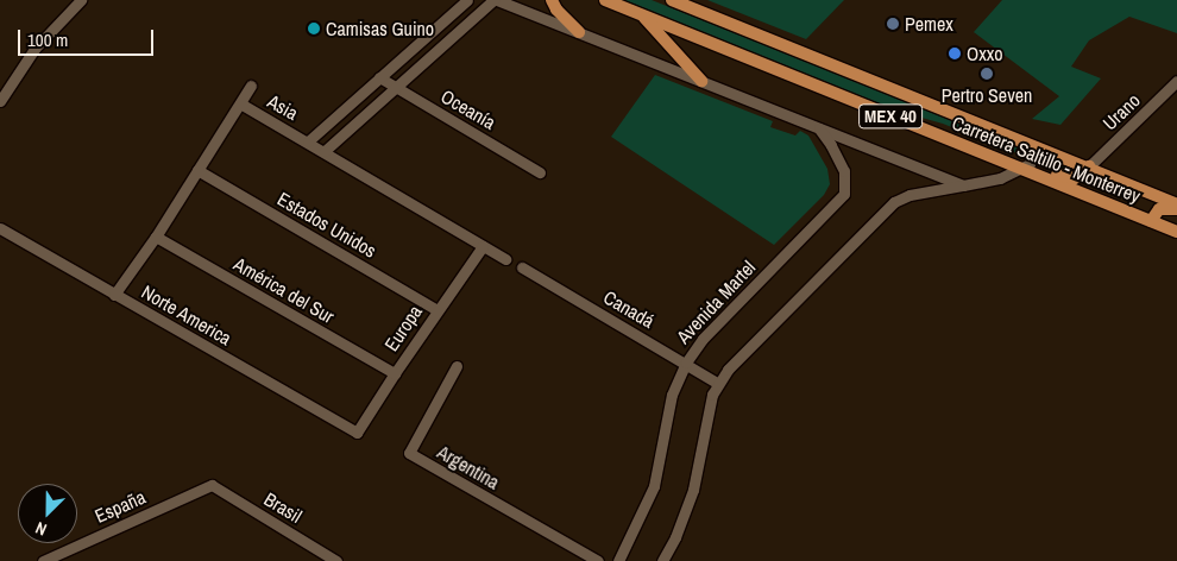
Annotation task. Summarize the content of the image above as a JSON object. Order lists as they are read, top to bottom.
{
  "streets": {
    "main road": ["MEX 40", "Carretera Saltillo - Monterrey"],
    "street": [
      "Asia",
      "Oceanía",
      "Urano",
      "Estados Unidos",
      "América del Sur",
      "Avenida Martel",
      "Canadá",
      "Norte America",
      "Europa",
      "Argentina",
      "España",
      "Brasil"
    ]
  },
  "crossings": [
    ["Asia", "Estados Unidos"],
    ["Asia", "América del Sur"],
    ["Asia", "Norte America"],
    ["Asia", "Europa"],
    ["Urano", "Carretera Saltillo - Monterrey"],
    ["MEX 40", "Carretera Saltillo - Monterrey"],
    ["Estados Unidos", "Europa"],
    ["América del Sur", "Europa"],
    ["Avenida Martel", "Canadá"],
    ["Norte America", "Europa"],
    ["España", "Brasil"]
  ],
  "places": [
    "Pemex",
    "Camisas Guino",
    "Oxxo",
    "Pertro Seven"
  ],
  "scale_bar": "100 m",
  "north": "bottom left"
}
